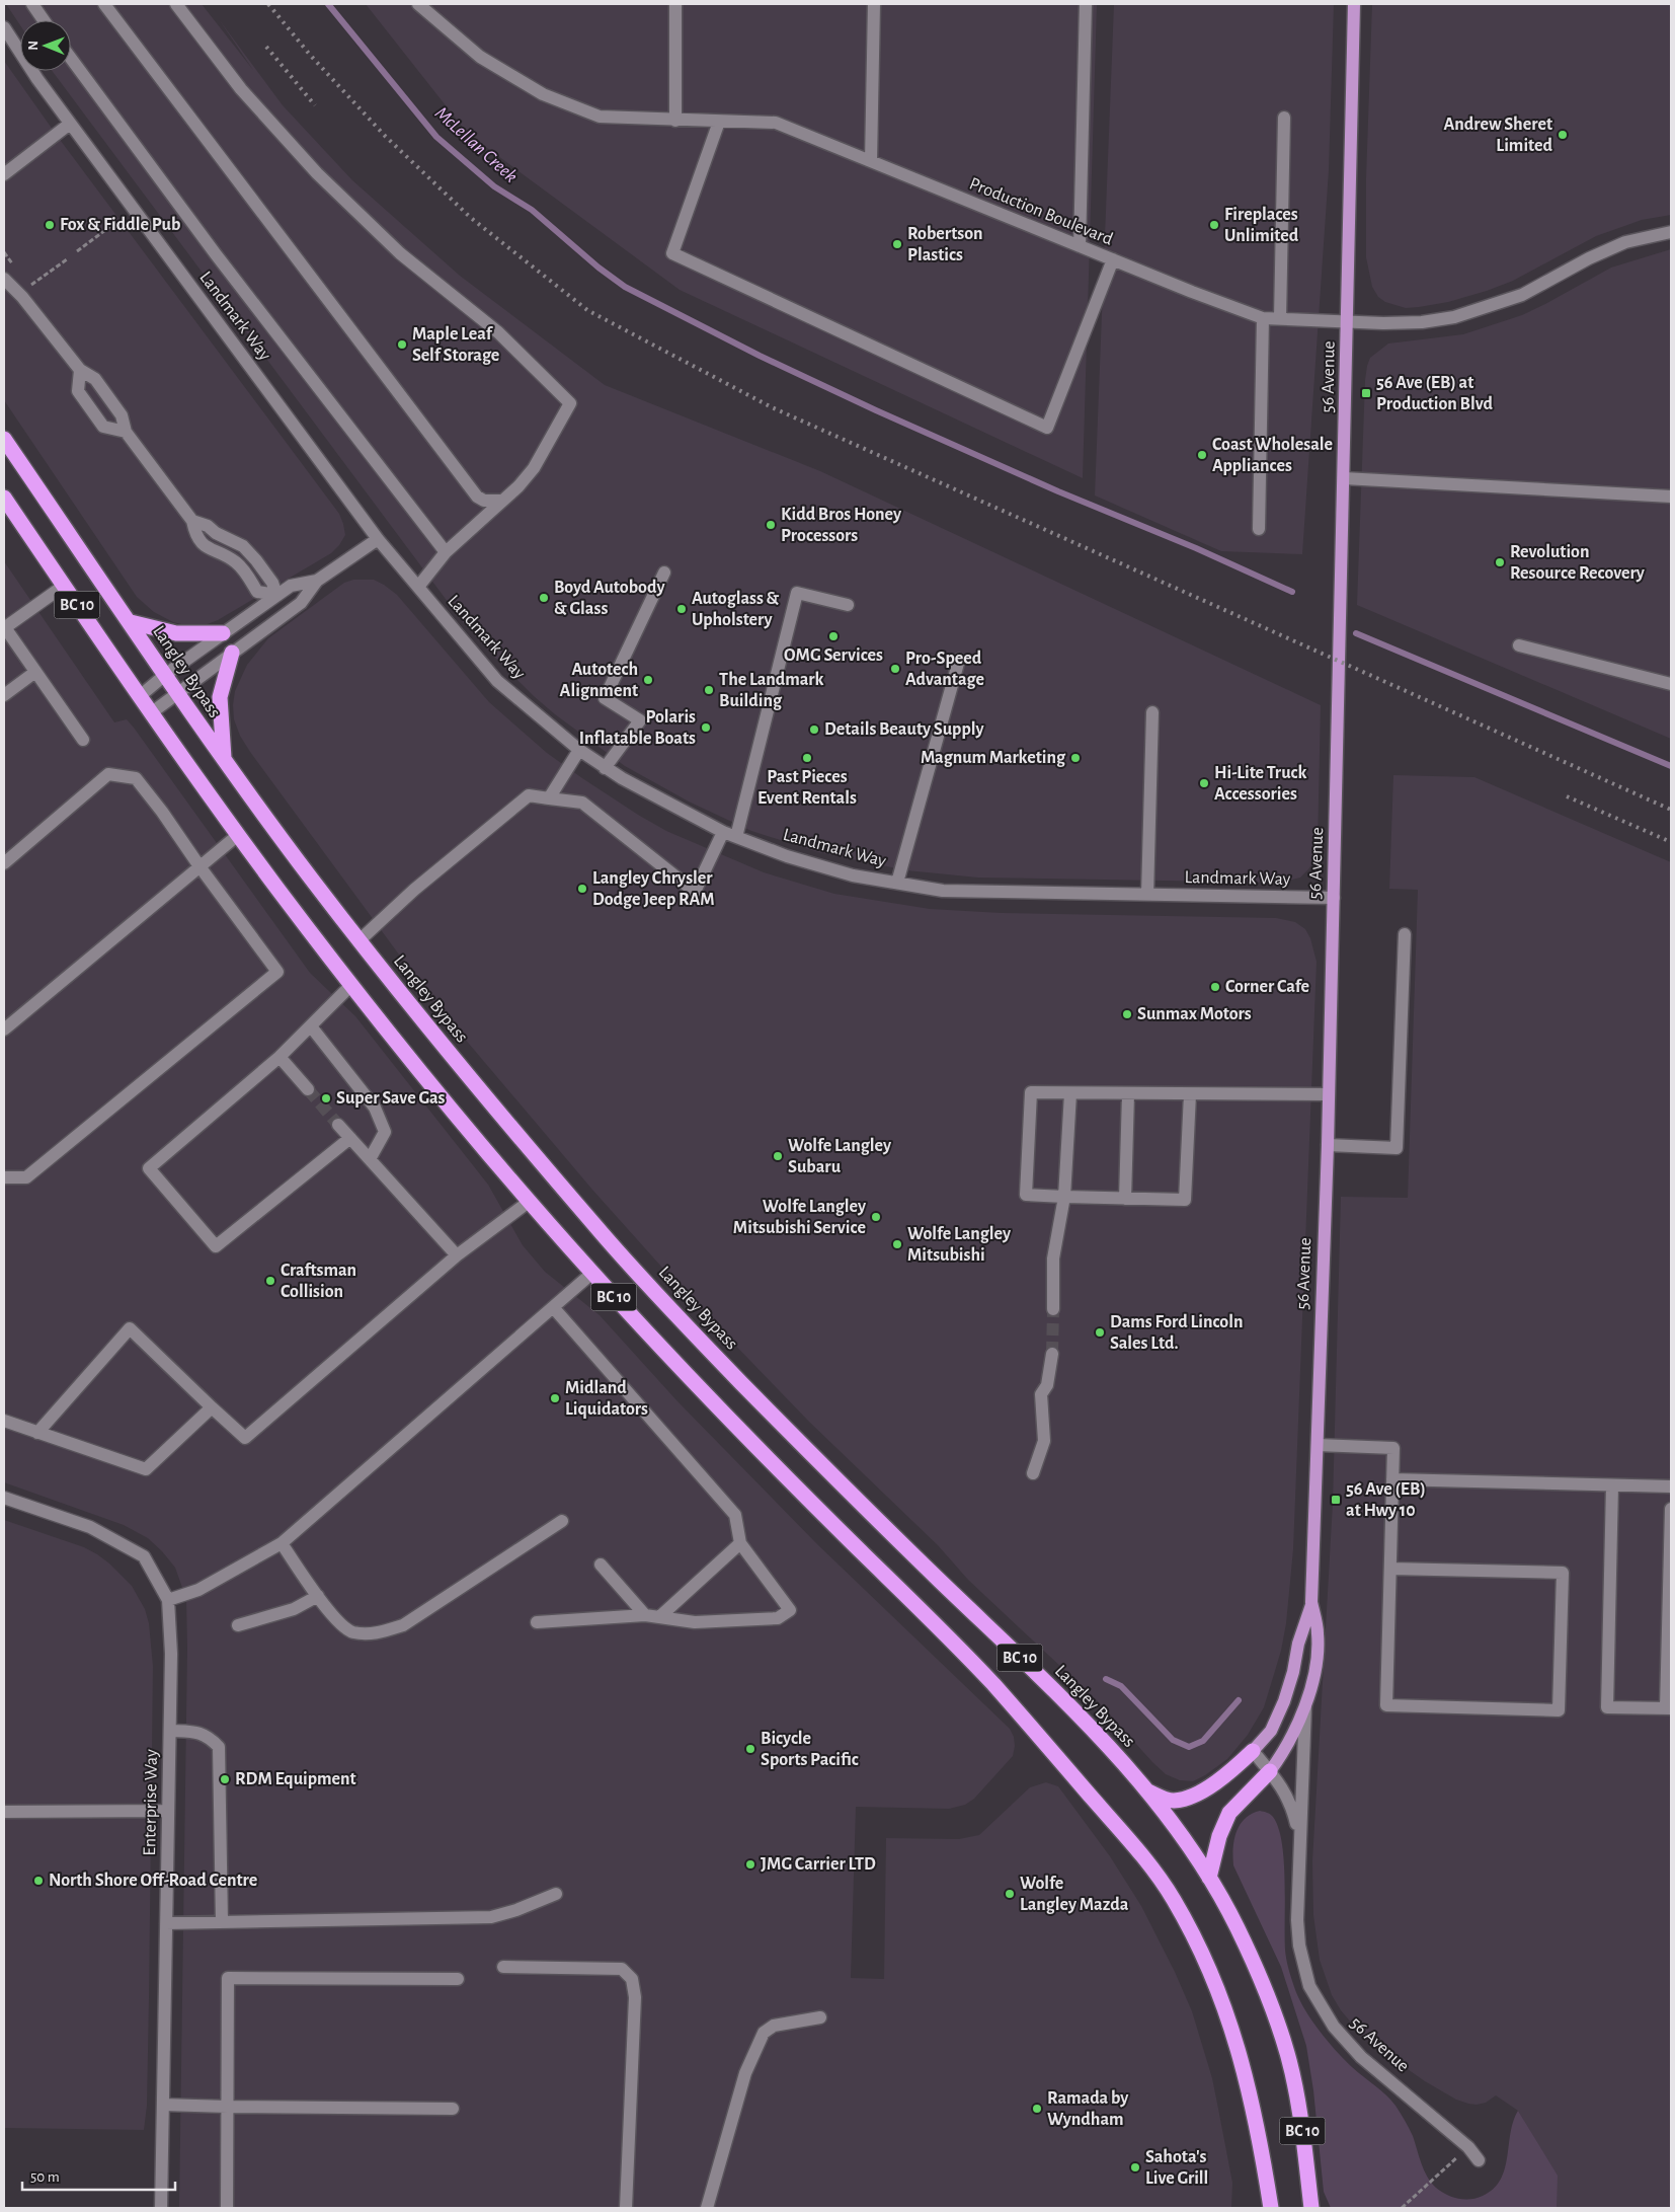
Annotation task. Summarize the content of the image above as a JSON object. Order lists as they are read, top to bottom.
{
  "streets": {
    "highway": ["BC 10", "Langley Bypass"],
    "main road": ["56 Avenue"],
    "street": ["Production Boulevard", "Landmark Way", "Enterprise Way"]
  },
  "crossings": [
    ["Production Boulevard", "56 Avenue"],
    ["Landmark Way", "56 Avenue"]
  ],
  "water": ["McLellan Creek"],
  "places": {
    "other": [
      "Andrew Sheret Limited",
      "Fox & Fiddle Pub",
      "Fireplaces Unlimited",
      "Robertson Plastics",
      "Maple Leaf Self Storage",
      "Coast Wholesale Appliances",
      "Kidd Bros Honey Processors",
      "Revolution Resource Recovery",
      "Boyd Autobody & Glass",
      "Autoglass & Upholstery",
      "OMG Services",
      "Pro-Speed Advantage",
      "Autotech Alignment",
      "The Landmark Building",
      "Polaris Inflatable Boats",
      "Details Beauty Supply",
      "Past Pieces Event Rentals",
      "Magnum Marketing",
      "Hi-Lite Truck Accessories",
      "Langley Chrysler Dodge Jeep RAM",
      "Corner Cafe",
      "Sunmax Motors",
      "Super Save Gas",
      "Wolfe Langley Subaru",
      "Wolfe Langley Mitsubishi Service",
      "Wolfe Langley Mitsubishi",
      "Craftsman Collision",
      "Dams Ford Lincoln Sales Ltd.",
      "Midland Liquidators",
      "Bicycle Sports Pacific",
      "RDM Equipment",
      "JMG Carrier LTD",
      "North Shore Off-Road Centre",
      "Wolfe Langley Mazda",
      "Ramada by Wyndham",
      "Sahota's Live Grill"
    ],
    "transit": ["56 Ave (EB) at Production Blvd", "56 Ave (EB) at Hwy 10"]
  },
  "scale_bar": "50 m",
  "north": "left"
}
